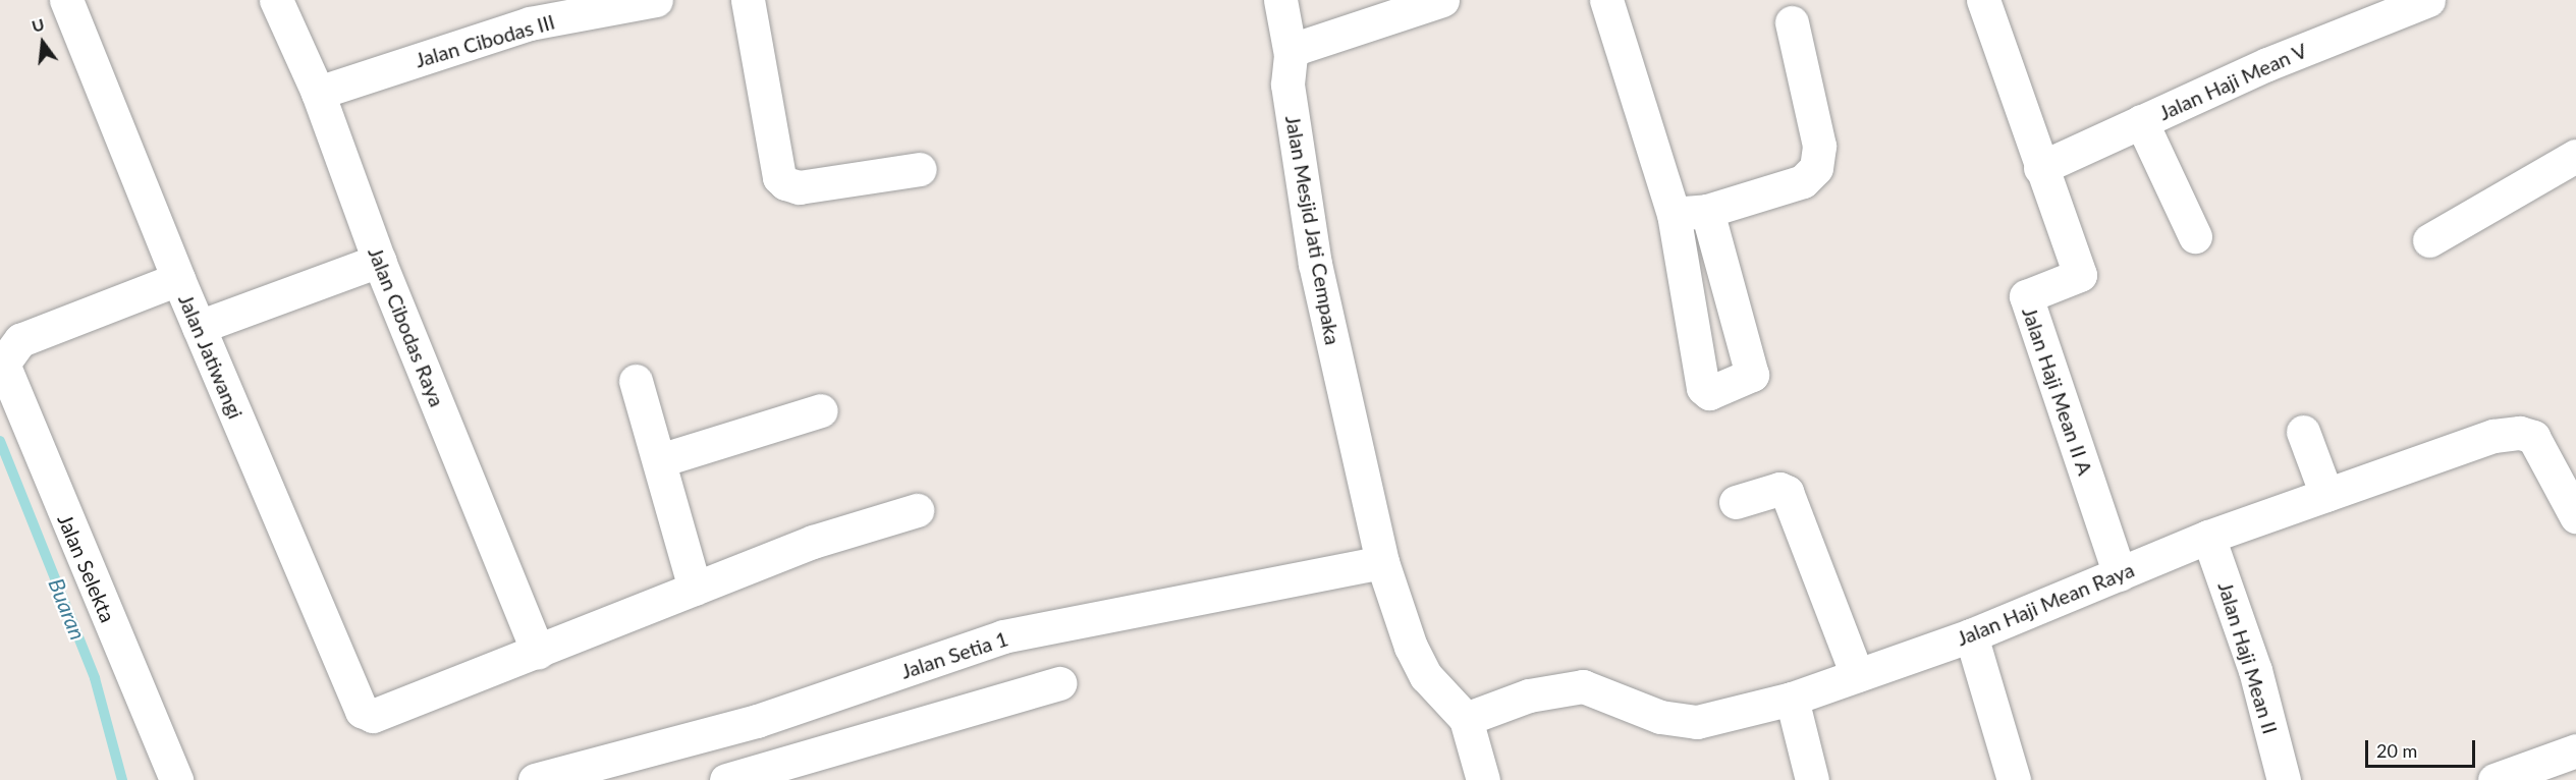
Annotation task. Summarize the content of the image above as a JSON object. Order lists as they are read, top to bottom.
{
  "streets": {
    "street": [
      "Jalan Cibodas III",
      "Jalan Haji Mean V",
      "Jalan Mesjid Jati Cempaka",
      "Jalan Cibodas Raya",
      "Jalan Jatiwangi",
      "Jalan Haji Mean II A",
      "Jalan Selekta",
      "Jalan Haji Mean Raya",
      "Jalan Setia 1",
      "Jalan Haji Mean II"
    ]
  },
  "crossings": [
    ["Jalan Cibodas III", "Jalan Cibodas Raya"],
    ["Jalan Haji Mean V", "Jalan Haji Mean II A"],
    ["Jalan Mesjid Jati Cempaka", "Jalan Haji Mean Raya"],
    ["Jalan Mesjid Jati Cempaka", "Jalan Setia 1"],
    ["Jalan Cibodas Raya", "Jalan Jatiwangi"],
    ["Jalan Haji Mean II A", "Jalan Haji Mean Raya"],
    ["Jalan Haji Mean Raya", "Jalan Haji Mean II"]
  ],
  "water": ["Buaran"],
  "scale_bar": "20 m",
  "north": "top"
}
